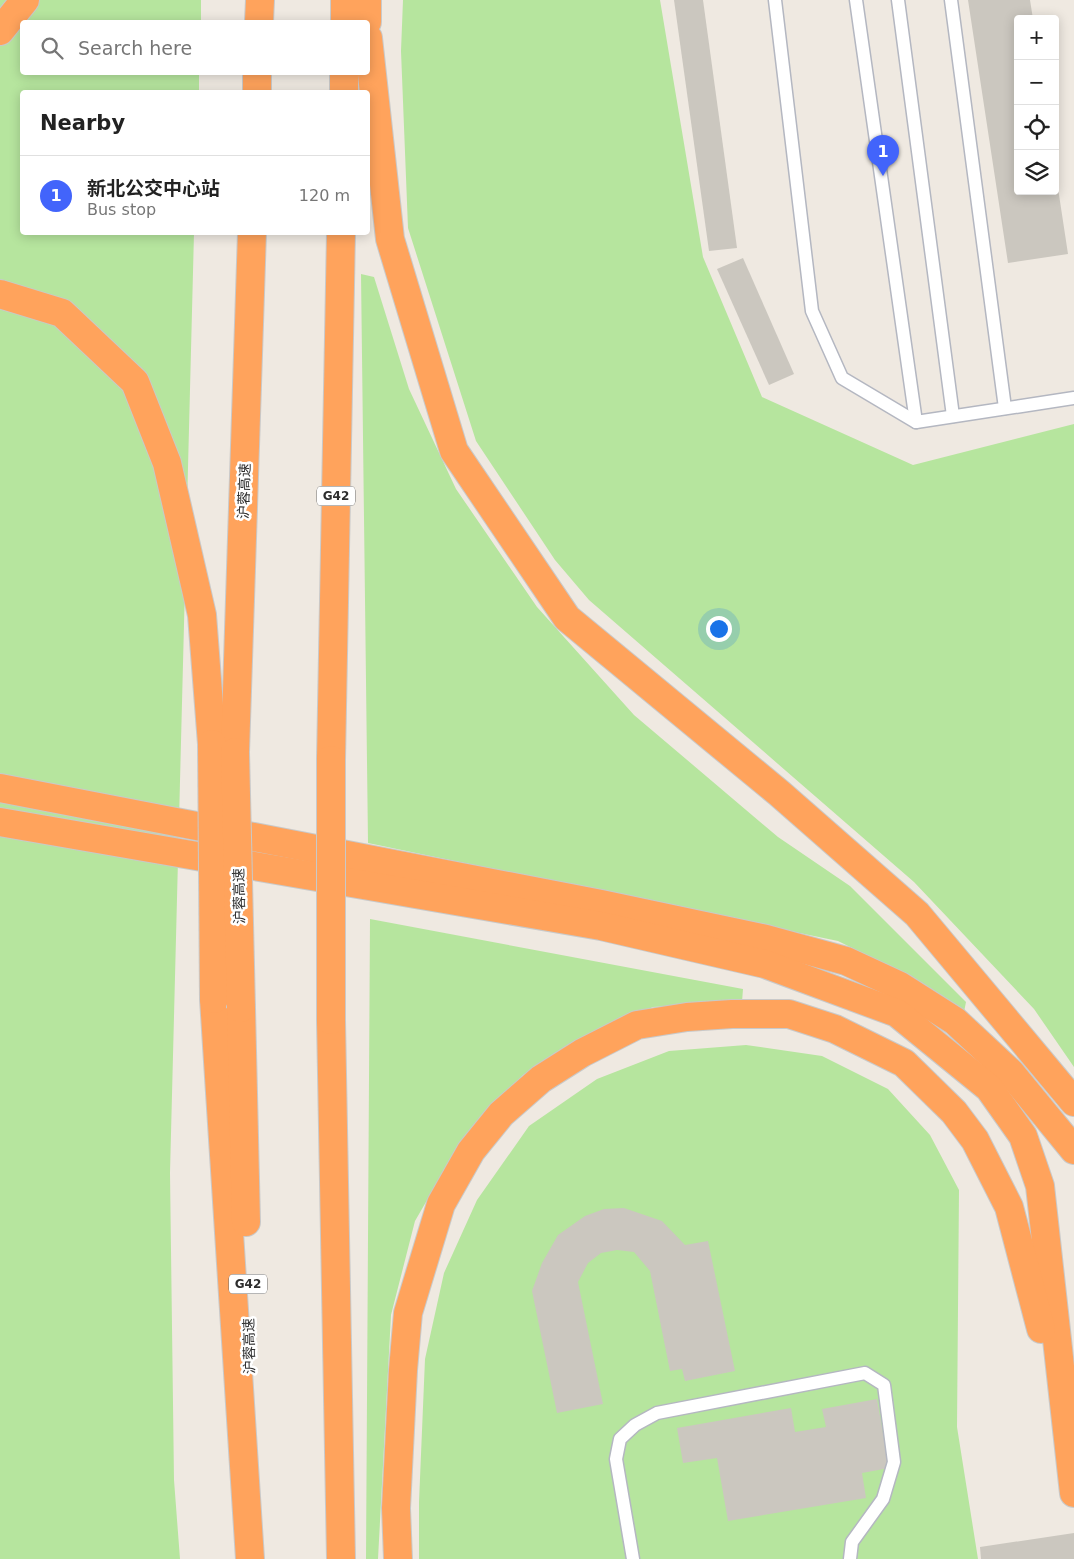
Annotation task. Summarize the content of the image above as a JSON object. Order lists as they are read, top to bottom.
{
  "streets": {
    "highway": ["沪蓉高速", "G42"]
  },
  "page": {
    "map_buttons": ["+", "−"],
    "search": "Search here",
    "heading": "Nearby",
    "pins": "1",
    "list": [
      {
        "mark": "1",
        "name": "新北公交中心站",
        "note": "Bus stop",
        "value": "120 m"
      }
    ]
  }
}
